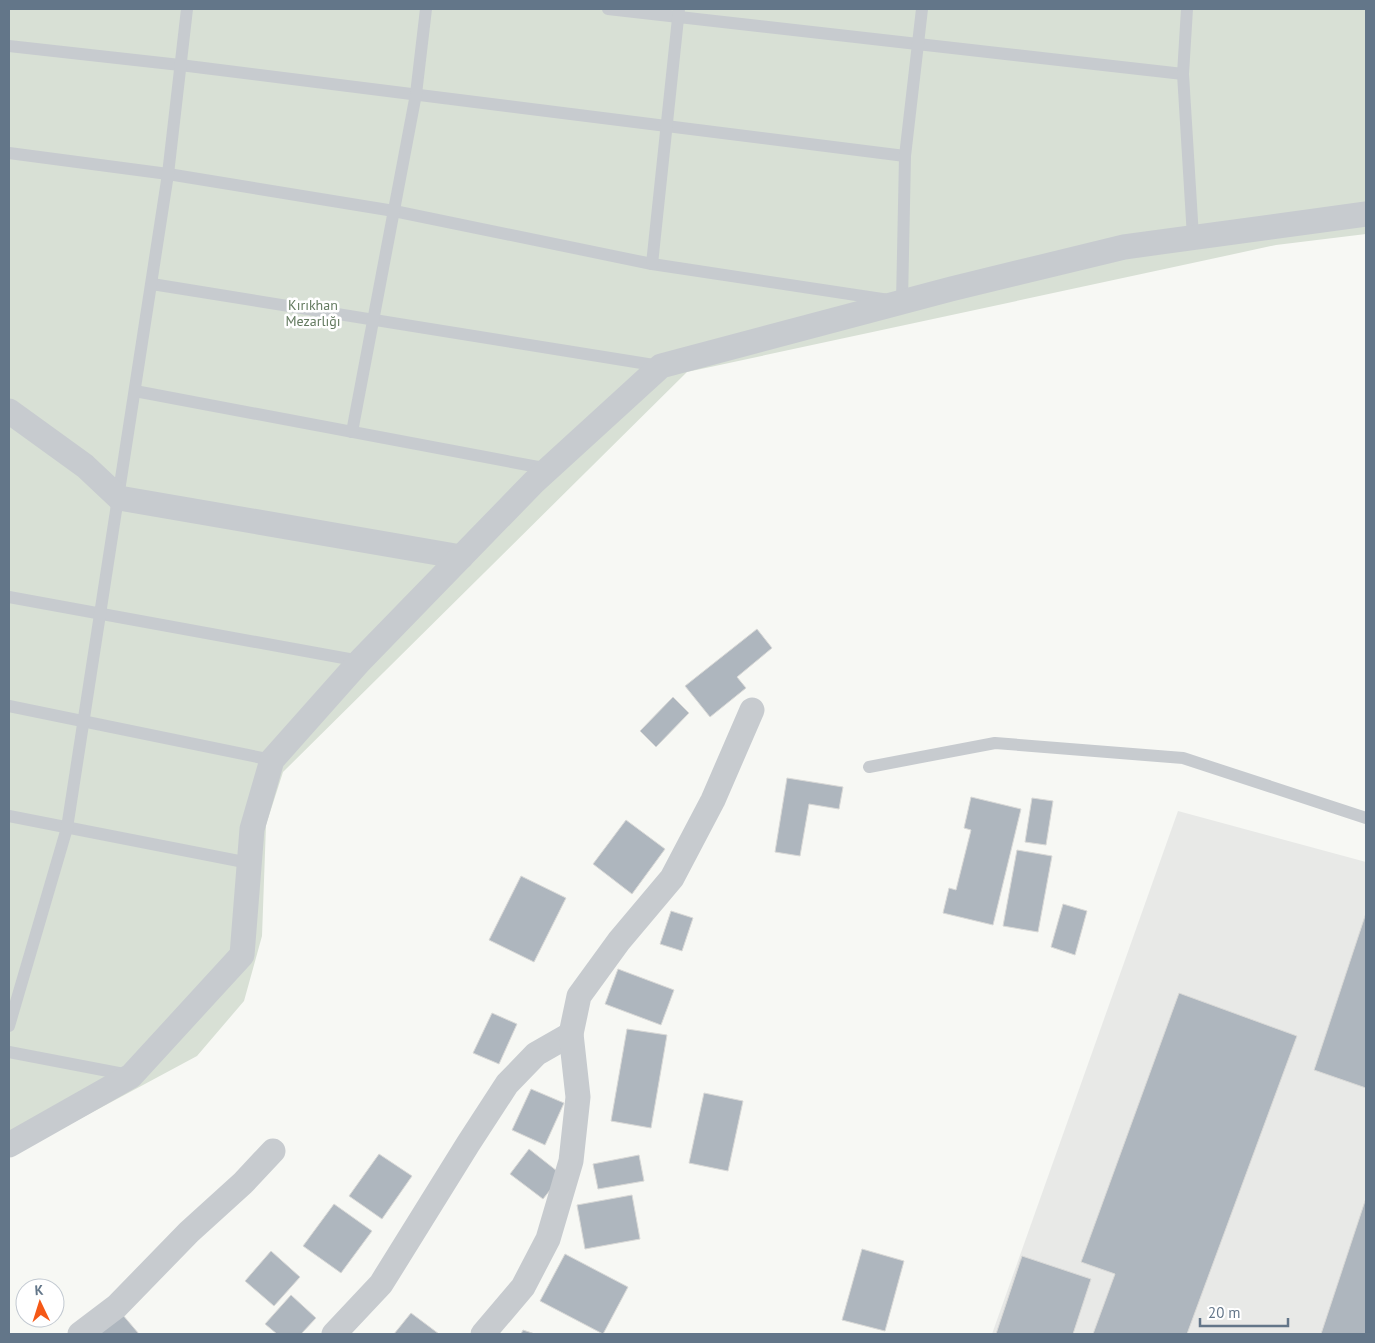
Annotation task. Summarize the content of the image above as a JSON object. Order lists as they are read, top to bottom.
{
  "parks": ["Kırıkhan Mezarlığı"],
  "scale_bar": "20 m",
  "north": "top"
}
